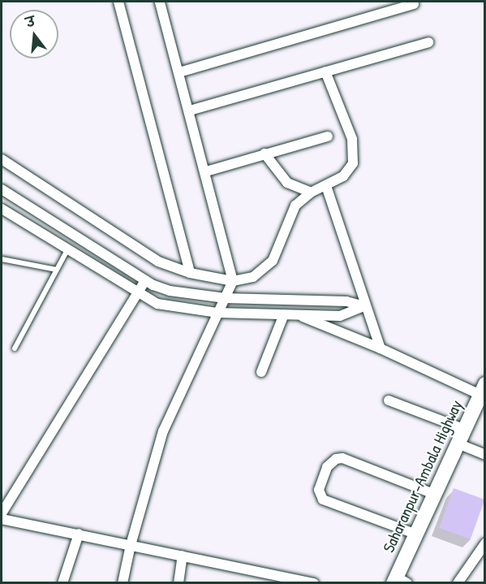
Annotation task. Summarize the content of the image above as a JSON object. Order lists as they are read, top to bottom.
{
  "streets": {
    "main road": ["Saharanpur-Ambala Highway"]
  },
  "north": "top"
}
